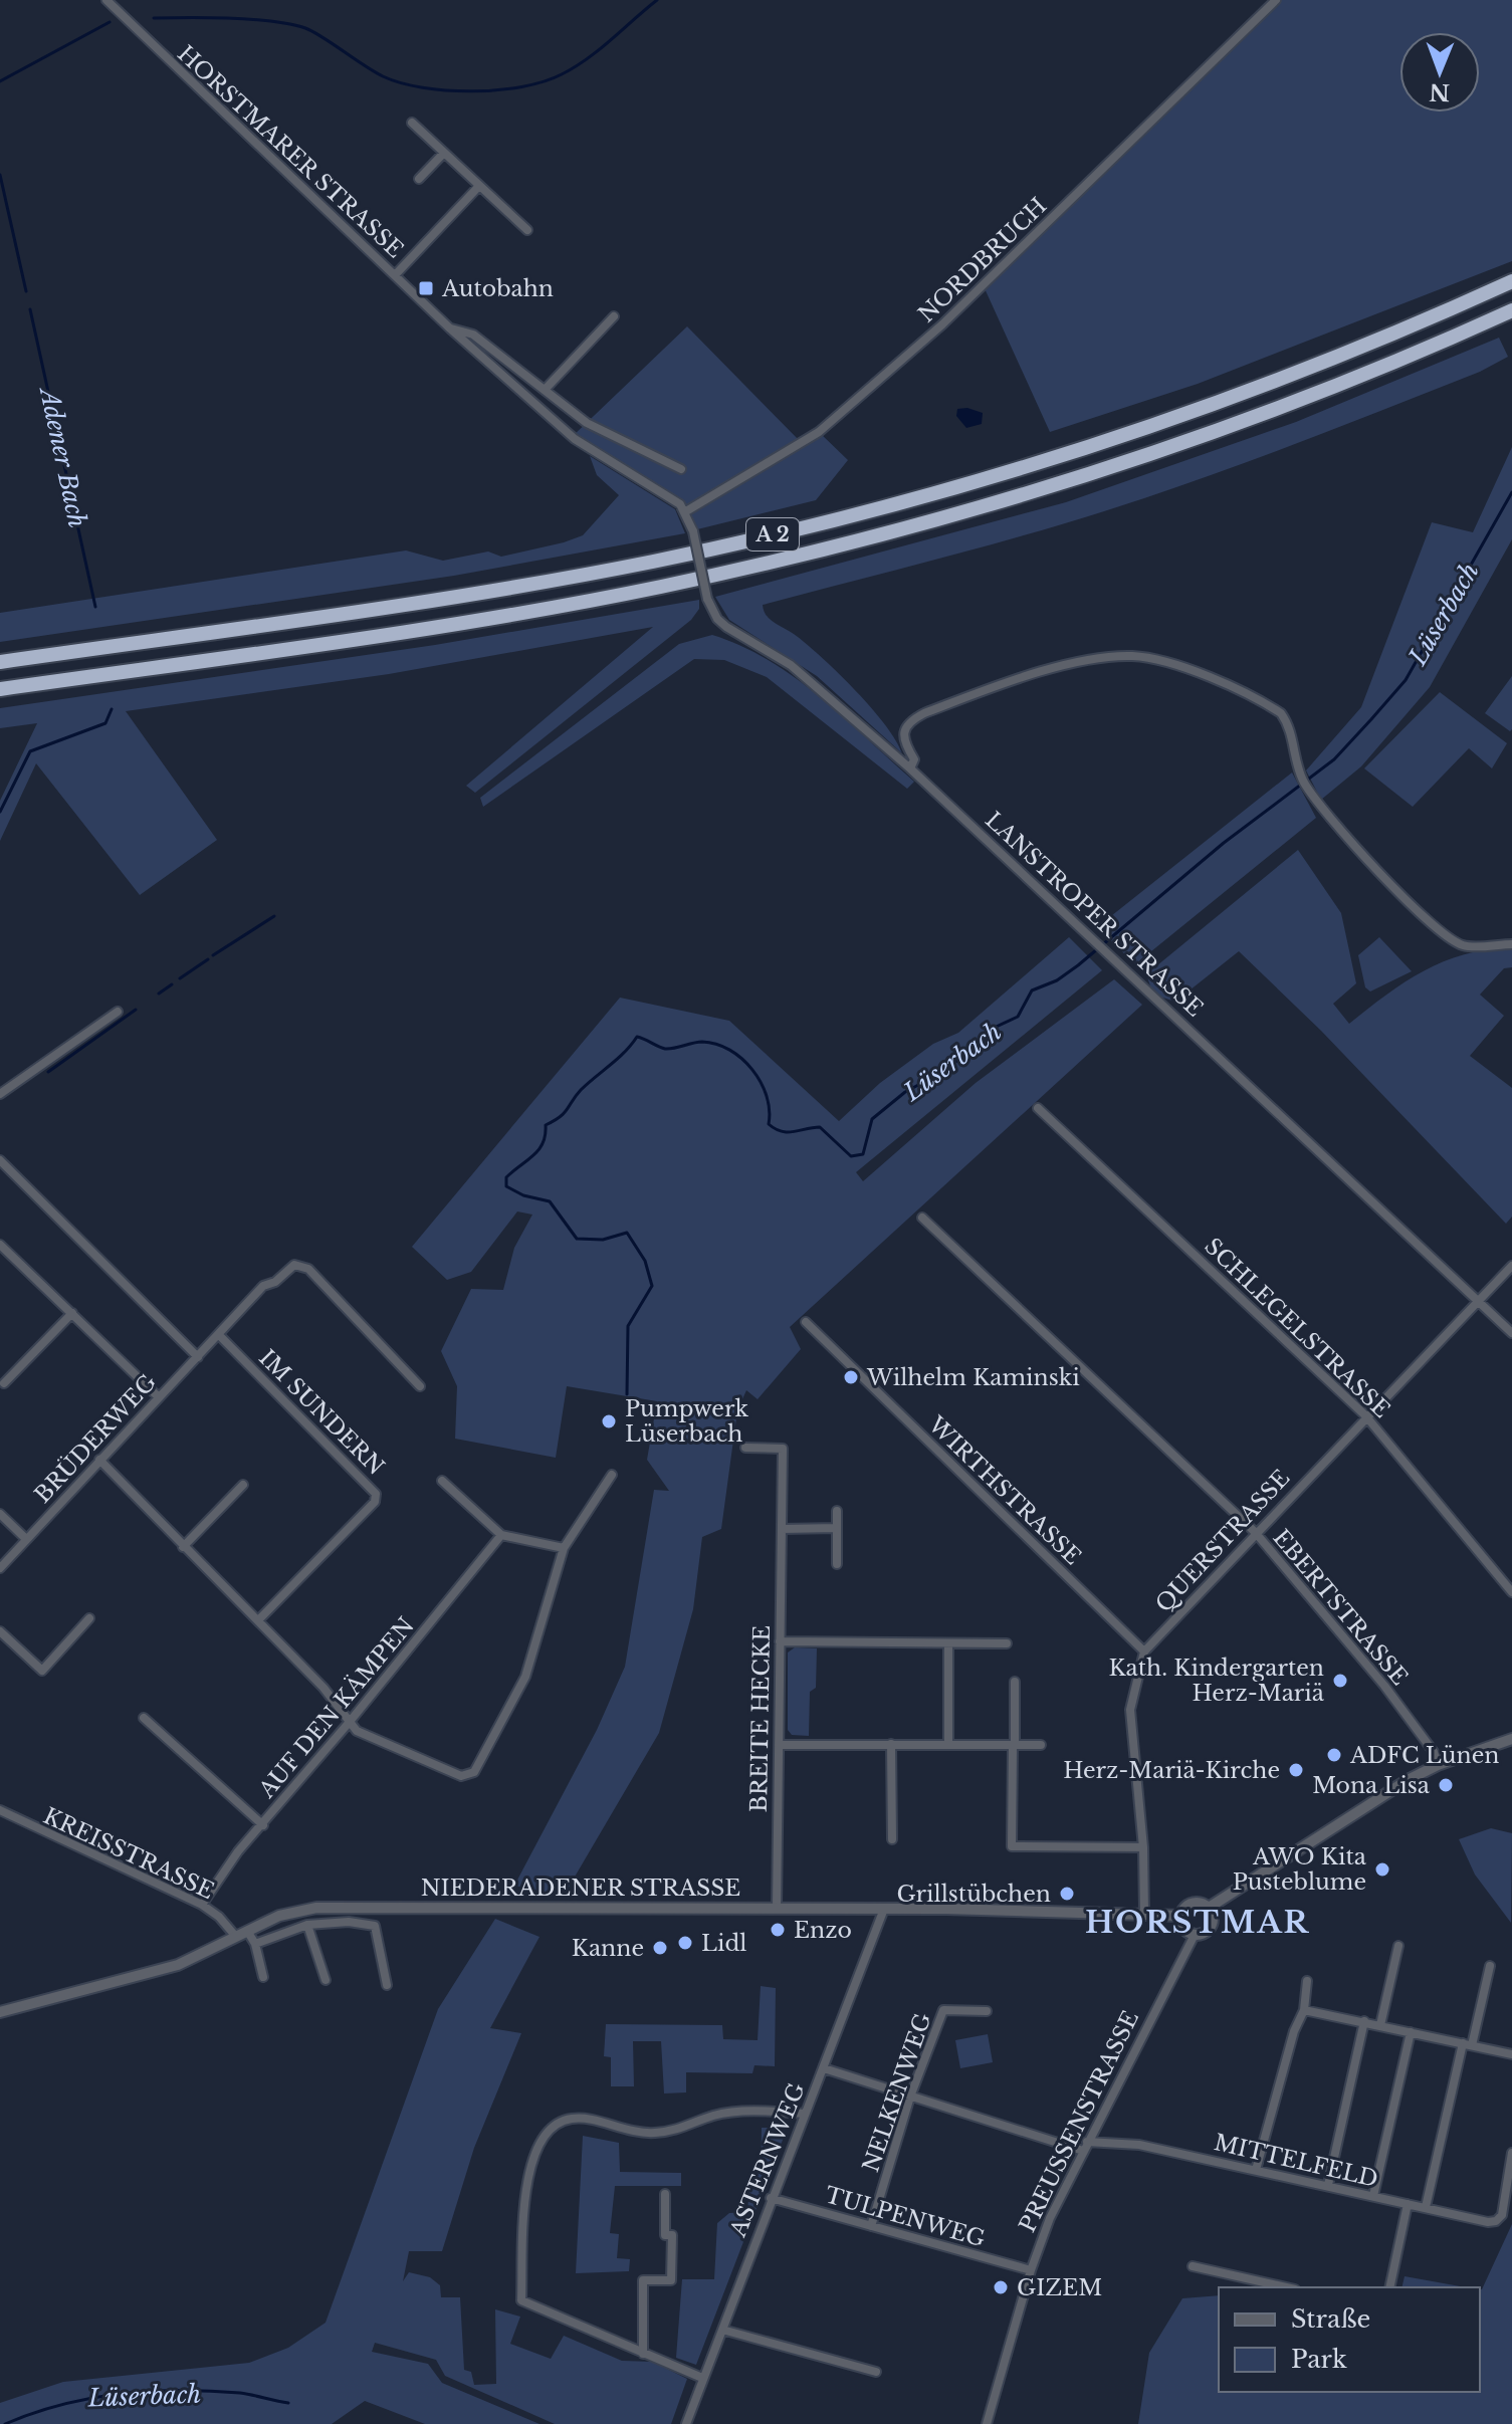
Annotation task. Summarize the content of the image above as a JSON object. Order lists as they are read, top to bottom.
{
  "streets": {
    "highway": ["A 2"],
    "street": [
      "HORSTMARER STRASSE",
      "NORDBRUCH",
      "LANSTROPER STRASSE",
      "SCHLEGELSTRASSE",
      "IM SUNDERN",
      "BRÜDERWEG",
      "WIRTHSTRASSE",
      "QUERSTRASSE",
      "EBERTSTRASSE",
      "AUF DEN KÄMPEN",
      "BREITE HECKE",
      "KREISSTRASSE",
      "NIEDERADENER STRASSE",
      "NELKENWEG",
      "PREUSSENSTRASSE",
      "ASTERNWEG",
      "MITTELFELD",
      "TULPENWEG"
    ]
  },
  "crossings": [
    ["HORSTMARER STRASSE", "NORDBRUCH"],
    ["HORSTMARER STRASSE", "LANSTROPER STRASSE"],
    ["NORDBRUCH", "LANSTROPER STRASSE"],
    ["LANSTROPER STRASSE", "QUERSTRASSE"],
    ["SCHLEGELSTRASSE", "QUERSTRASSE"],
    ["IM SUNDERN", "BRÜDERWEG"],
    ["WIRTHSTRASSE", "QUERSTRASSE"],
    ["QUERSTRASSE", "EBERTSTRASSE"],
    ["QUERSTRASSE", "NIEDERADENER STRASSE"],
    ["AUF DEN KÄMPEN", "KREISSTRASSE"],
    ["BREITE HECKE", "NIEDERADENER STRASSE"],
    ["KREISSTRASSE", "NIEDERADENER STRASSE"],
    ["NIEDERADENER STRASSE", "PREUSSENSTRASSE"],
    ["NIEDERADENER STRASSE", "ASTERNWEG"],
    ["NELKENWEG", "MITTELFELD"],
    ["NELKENWEG", "TULPENWEG"],
    ["PREUSSENSTRASSE", "MITTELFELD"],
    ["PREUSSENSTRASSE", "TULPENWEG"],
    ["ASTERNWEG", "MITTELFELD"],
    ["ASTERNWEG", "TULPENWEG"]
  ],
  "districts": ["HORSTMAR"],
  "water": ["Adener Bach", "Lüserbach"],
  "places": {
    "transit": ["Autobahn"],
    "other": [
      "Wilhelm Kaminski",
      "Pumpwerk Lüserbach",
      "Kath. Kindergarten Herz-Mariä",
      "ADFC Lünen",
      "Herz-Mariä-Kirche",
      "Mona Lisa",
      "AWO Kita Pusteblume",
      "Grillstübchen",
      "Enzo",
      "Lidl",
      "Kanne",
      "GIZEM"
    ]
  },
  "legend": ["Straße", "Park"],
  "north": "bottom"
}
